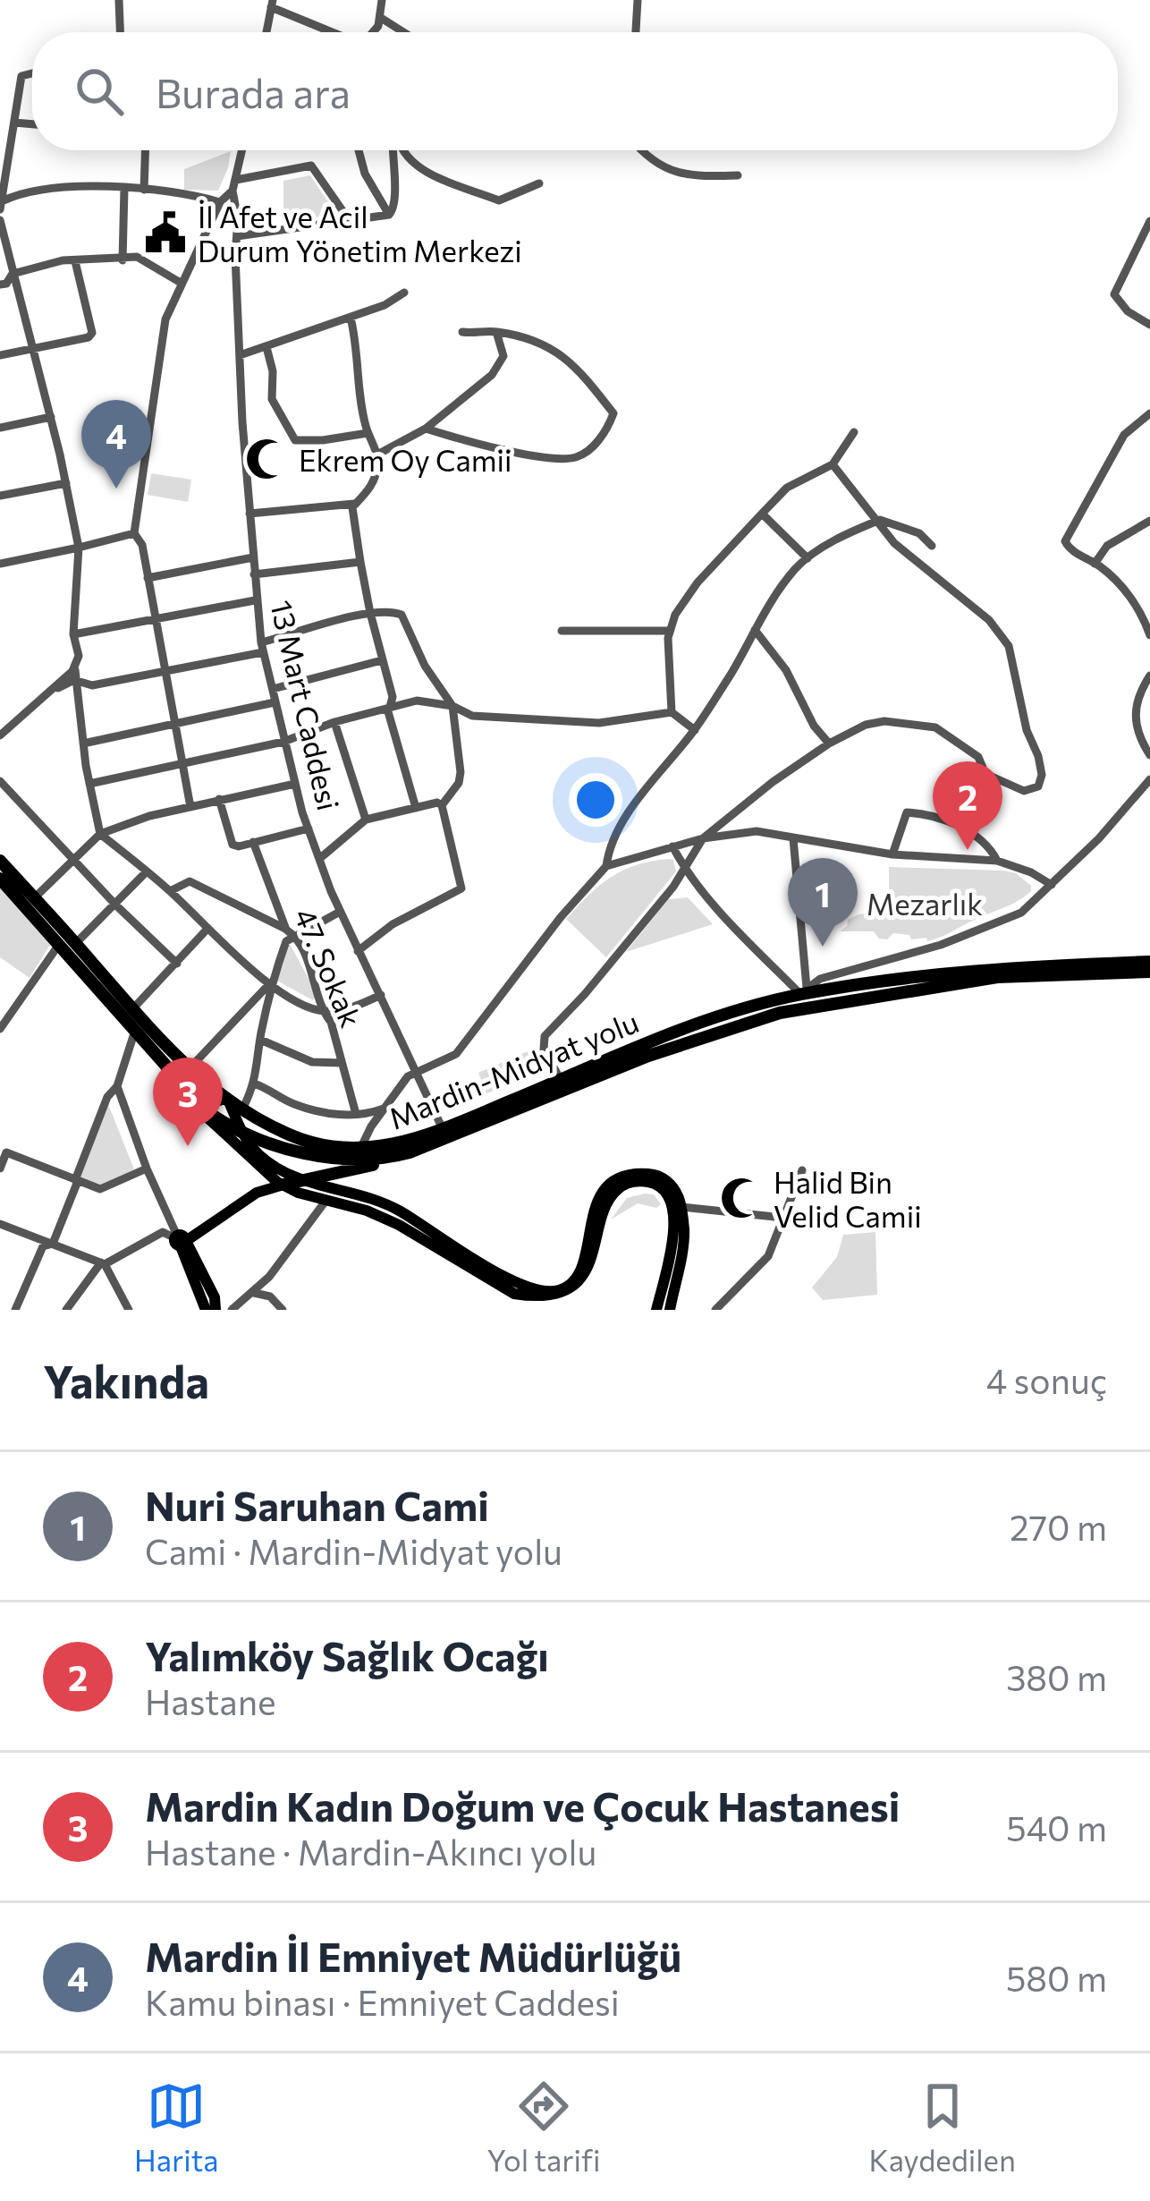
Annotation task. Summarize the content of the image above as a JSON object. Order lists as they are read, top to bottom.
{
  "streets": {
    "highway": ["Mardin-Midyat yolu"],
    "street": ["13 Mart Caddesi", "47. Sokak"]
  },
  "crossings": [
    ["13 Mart Caddesi", "Mardin-Midyat yolu"]
  ],
  "parks": ["Mezarlık"],
  "places": {
    "public building": ["İl Afet ve Acil Durum Yönetim Merkezi"],
    "mosque": ["Ekrem Oy Camii", "Halid Bin Velid Camii"]
  },
  "page": {
    "search": "Burada ara",
    "pins": [
      "4",
      "2",
      "1",
      "3"
    ],
    "heading": ["Yakında", "4 sonuç"],
    "list": [
      {
        "mark": "1",
        "name": "Nuri Saruhan Cami",
        "note": "Cami · Mardin-Midyat yolu",
        "value": "270 m"
      },
      {
        "mark": "2",
        "name": "Yalımköy Sağlık Ocağı",
        "note": "Hastane",
        "value": "380 m"
      },
      {
        "mark": "3",
        "name": "Mardin Kadın Doğum ve Çocuk Hastanesi",
        "note": "Hastane · Mardin-Akıncı yolu",
        "value": "540 m"
      },
      {
        "mark": "4",
        "name": "Mardin İl Emniyet Müdürlüğü",
        "note": "Kamu binası · Emniyet Caddesi",
        "value": "580 m"
      }
    ],
    "nav": ["Harita", "Yol tarifi", "Kaydedilen"]
  }
}
